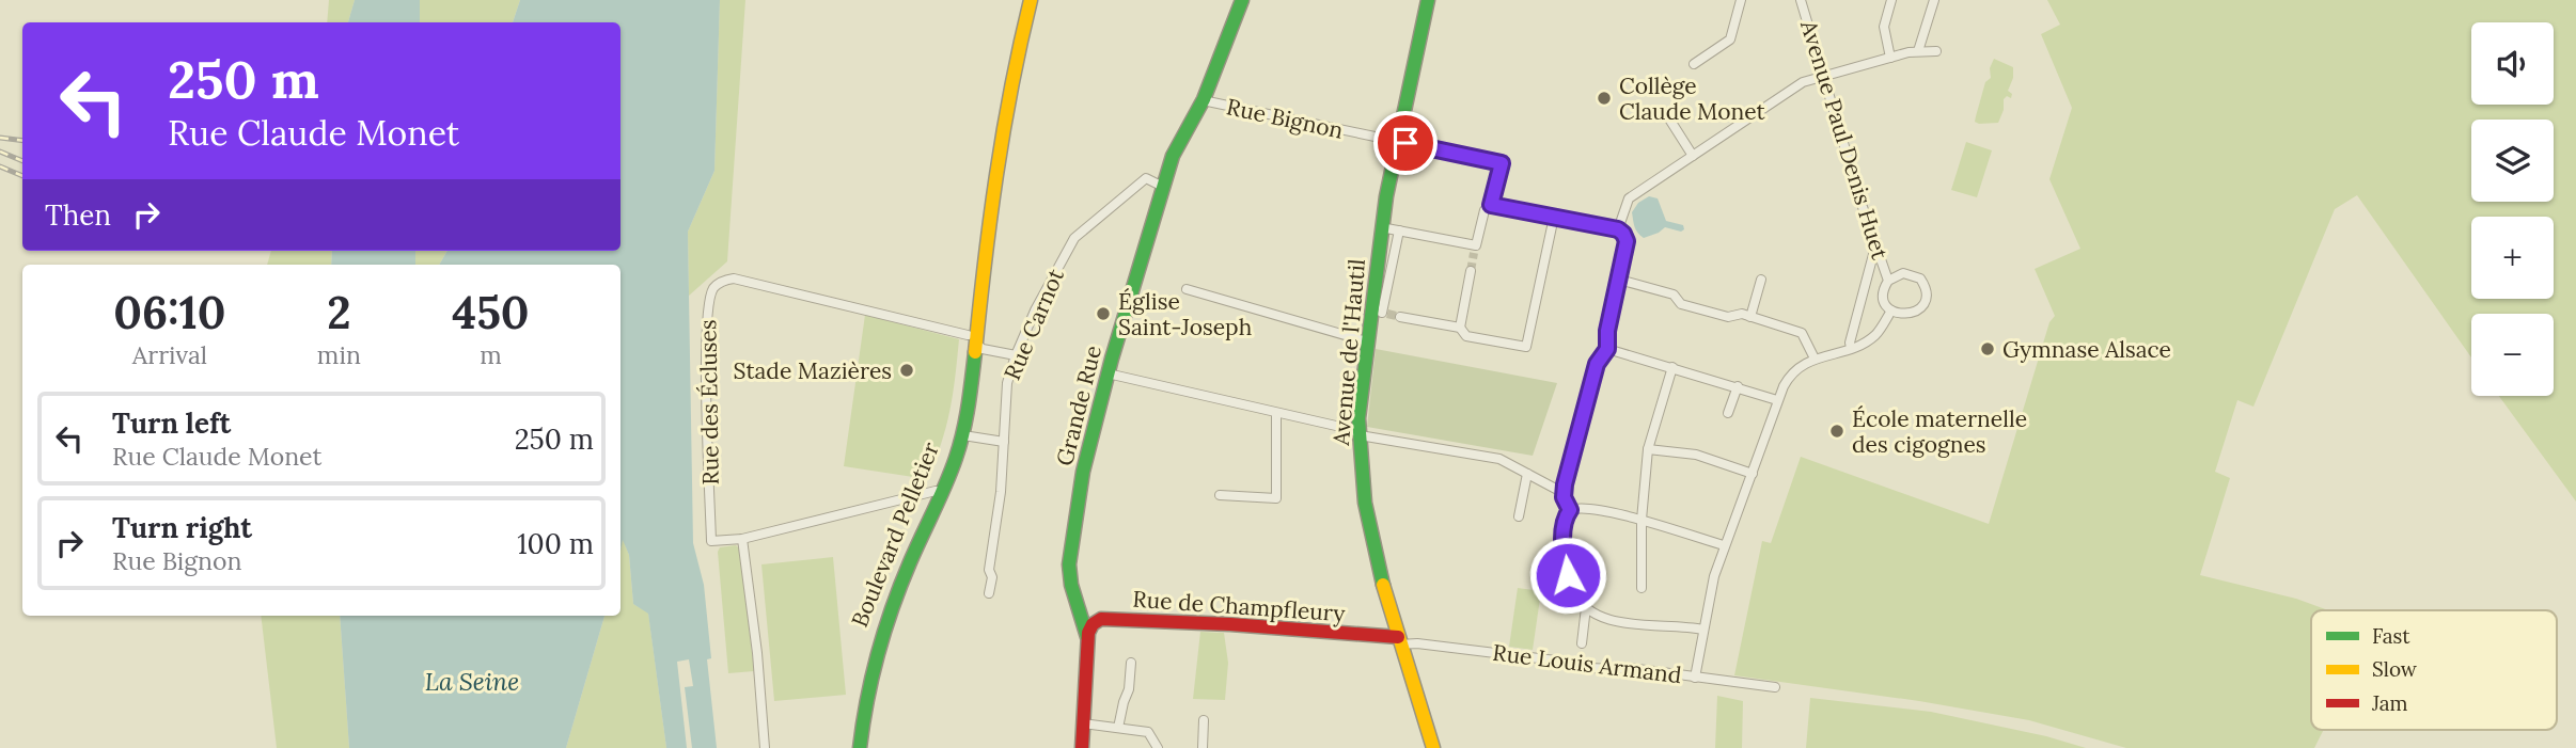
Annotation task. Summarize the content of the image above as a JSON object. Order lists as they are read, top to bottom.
{
  "streets": {
    "street": [
      "Rue Bignon",
      "Avenue Paul Denis Huet",
      "Rue Carnot",
      "Avenue de l'Hautil",
      "Rue des Écluses",
      "Grande Rue",
      "Boulevard Pelletier",
      "Rue de Champfleury",
      "Rue Louis Armand"
    ]
  },
  "crossings": [
    ["Rue Bignon", "Avenue de l'Hautil"],
    ["Rue Bignon", "Grande Rue"],
    ["Rue Carnot", "Rue des Écluses"],
    ["Rue Carnot", "Grande Rue"],
    ["Avenue de l'Hautil", "Rue de Champfleury"],
    ["Avenue de l'Hautil", "Rue Louis Armand"],
    ["Rue des Écluses", "Boulevard Pelletier"],
    ["Grande Rue", "Rue de Champfleury"],
    ["Rue de Champfleury", "Rue Louis Armand"]
  ],
  "water": ["La Seine"],
  "places": [
    "Collège Claude Monet",
    "Église Saint-Joseph",
    "Gymnase Alsace",
    "Stade Mazières",
    "École maternelle des cigognes"
  ],
  "legend": ["Fast", "Slow", "Jam"],
  "page": {
    "map_buttons": ["+", "−"],
    "turn": ["250 m", "Rue Claude Monet"],
    "then": "Then",
    "eta": [
      "06:10",
      "Arrival",
      "2",
      "min",
      "450",
      "m"
    ],
    "list": [
      {
        "name": "Turn left",
        "note": "Rue Claude Monet",
        "value": "250 m"
      },
      {
        "name": "Turn right",
        "note": "Rue Bignon",
        "value": "100 m"
      }
    ]
  }
}
